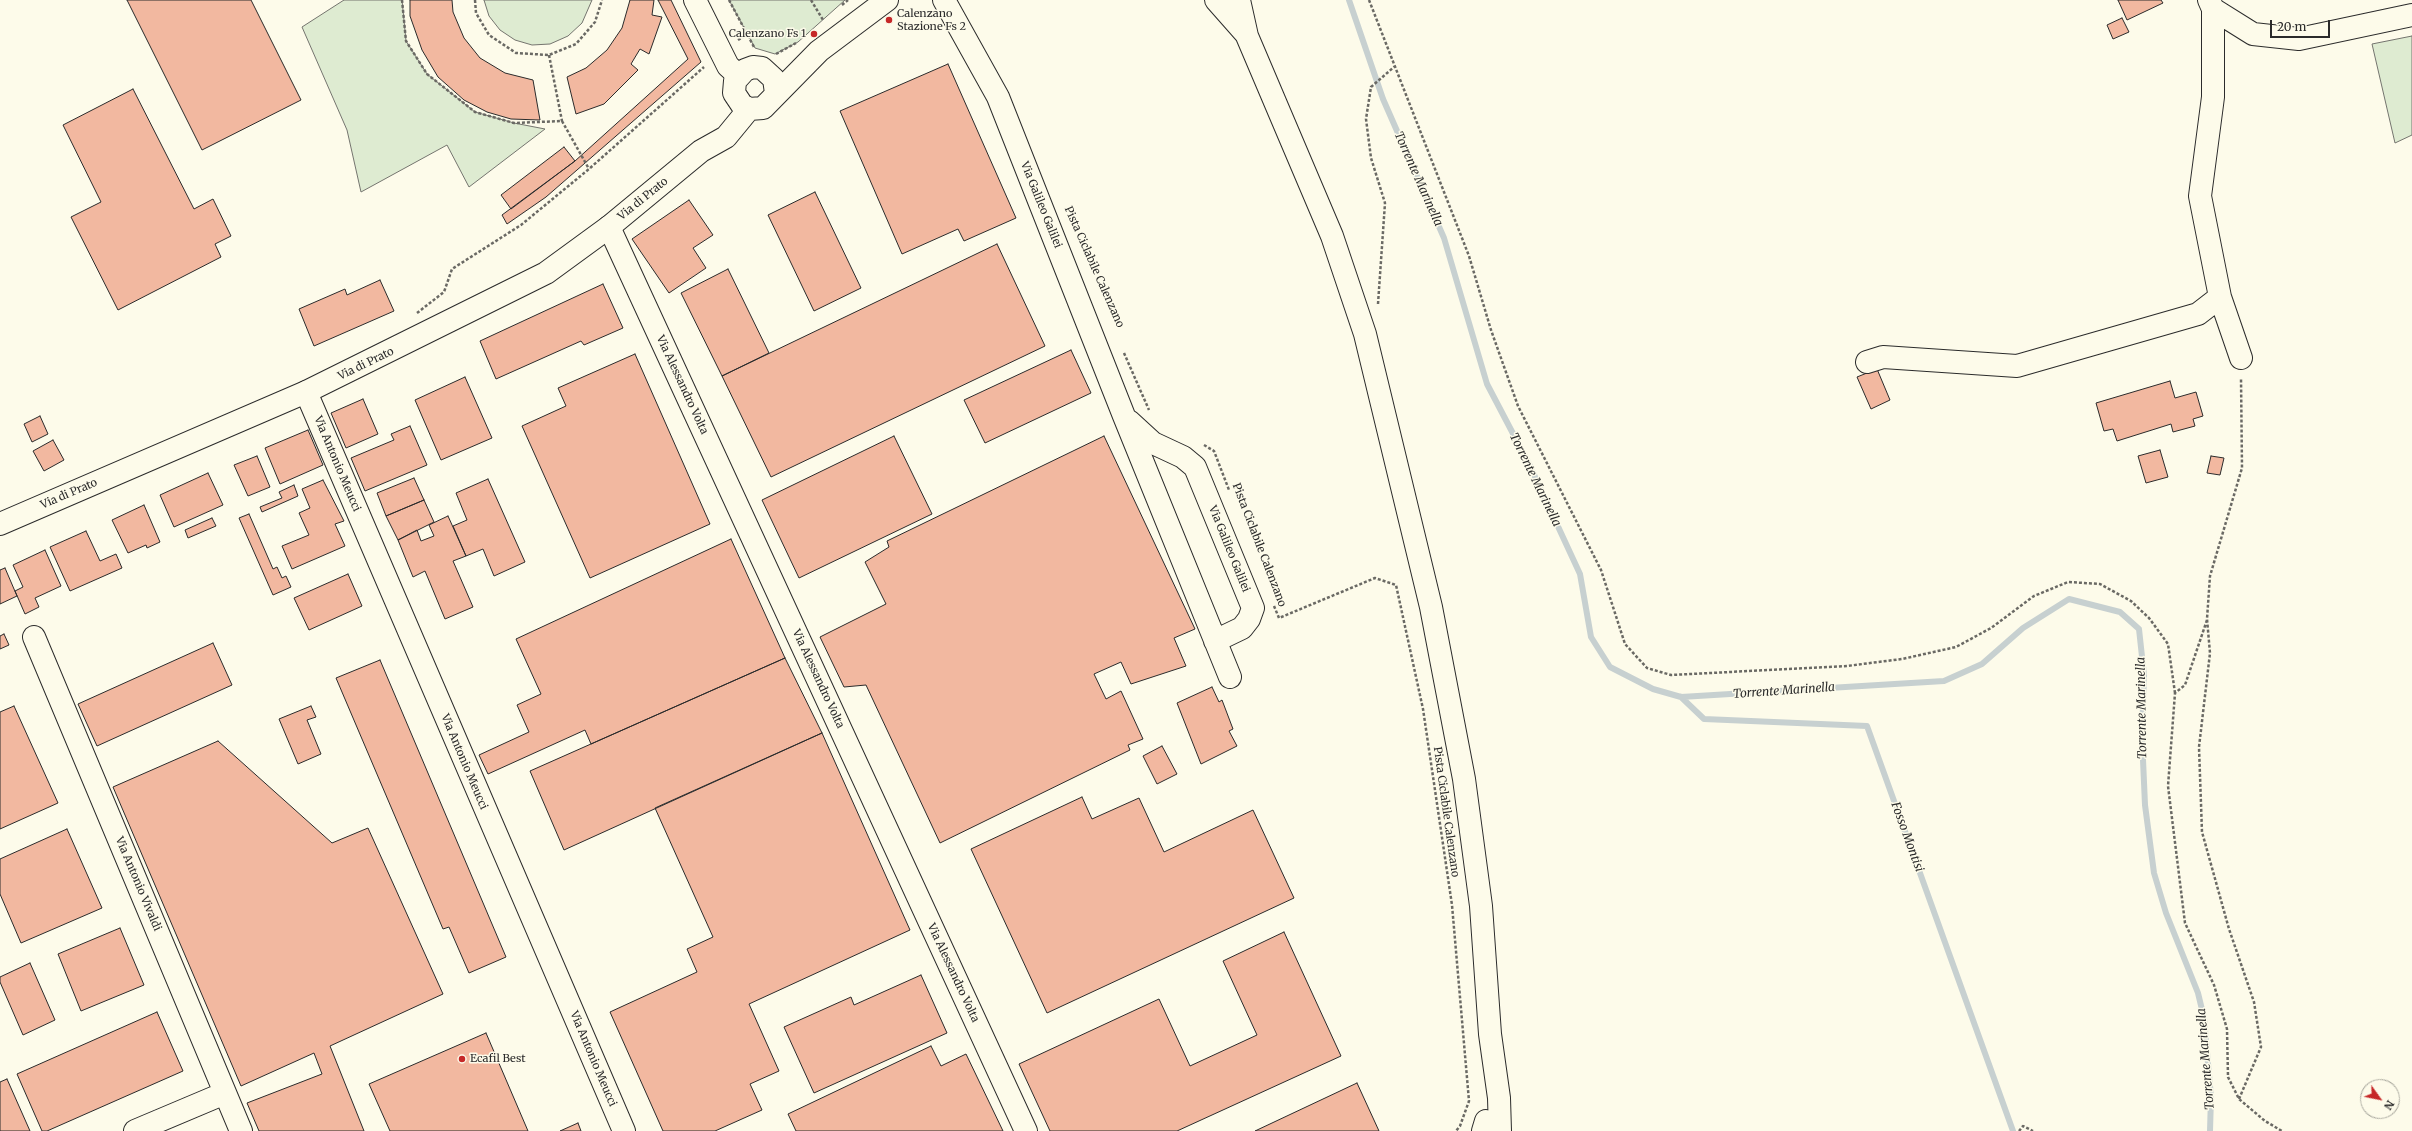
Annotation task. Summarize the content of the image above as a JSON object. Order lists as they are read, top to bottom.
{
  "streets": {
    "street": [
      "Via di Prato",
      "Via Galileo Galilei",
      "Via Alessandro Volta",
      "Via Antonio Meucci",
      "Via Antonio Vivaldi"
    ],
    "path": ["Pista Ciclabile Calenzano"]
  },
  "crossings": [
    ["Via di Prato", "Via Alessandro Volta"],
    ["Via di Prato", "Via Antonio Meucci"]
  ],
  "water": ["Torrente Marinella", "Fosso Montisi"],
  "places": ["Calenzano Stazione Fs 2", "Calenzano Fs 1", "Ecafil Best"],
  "scale_bar": "20 m",
  "north": "bottom right"
}
